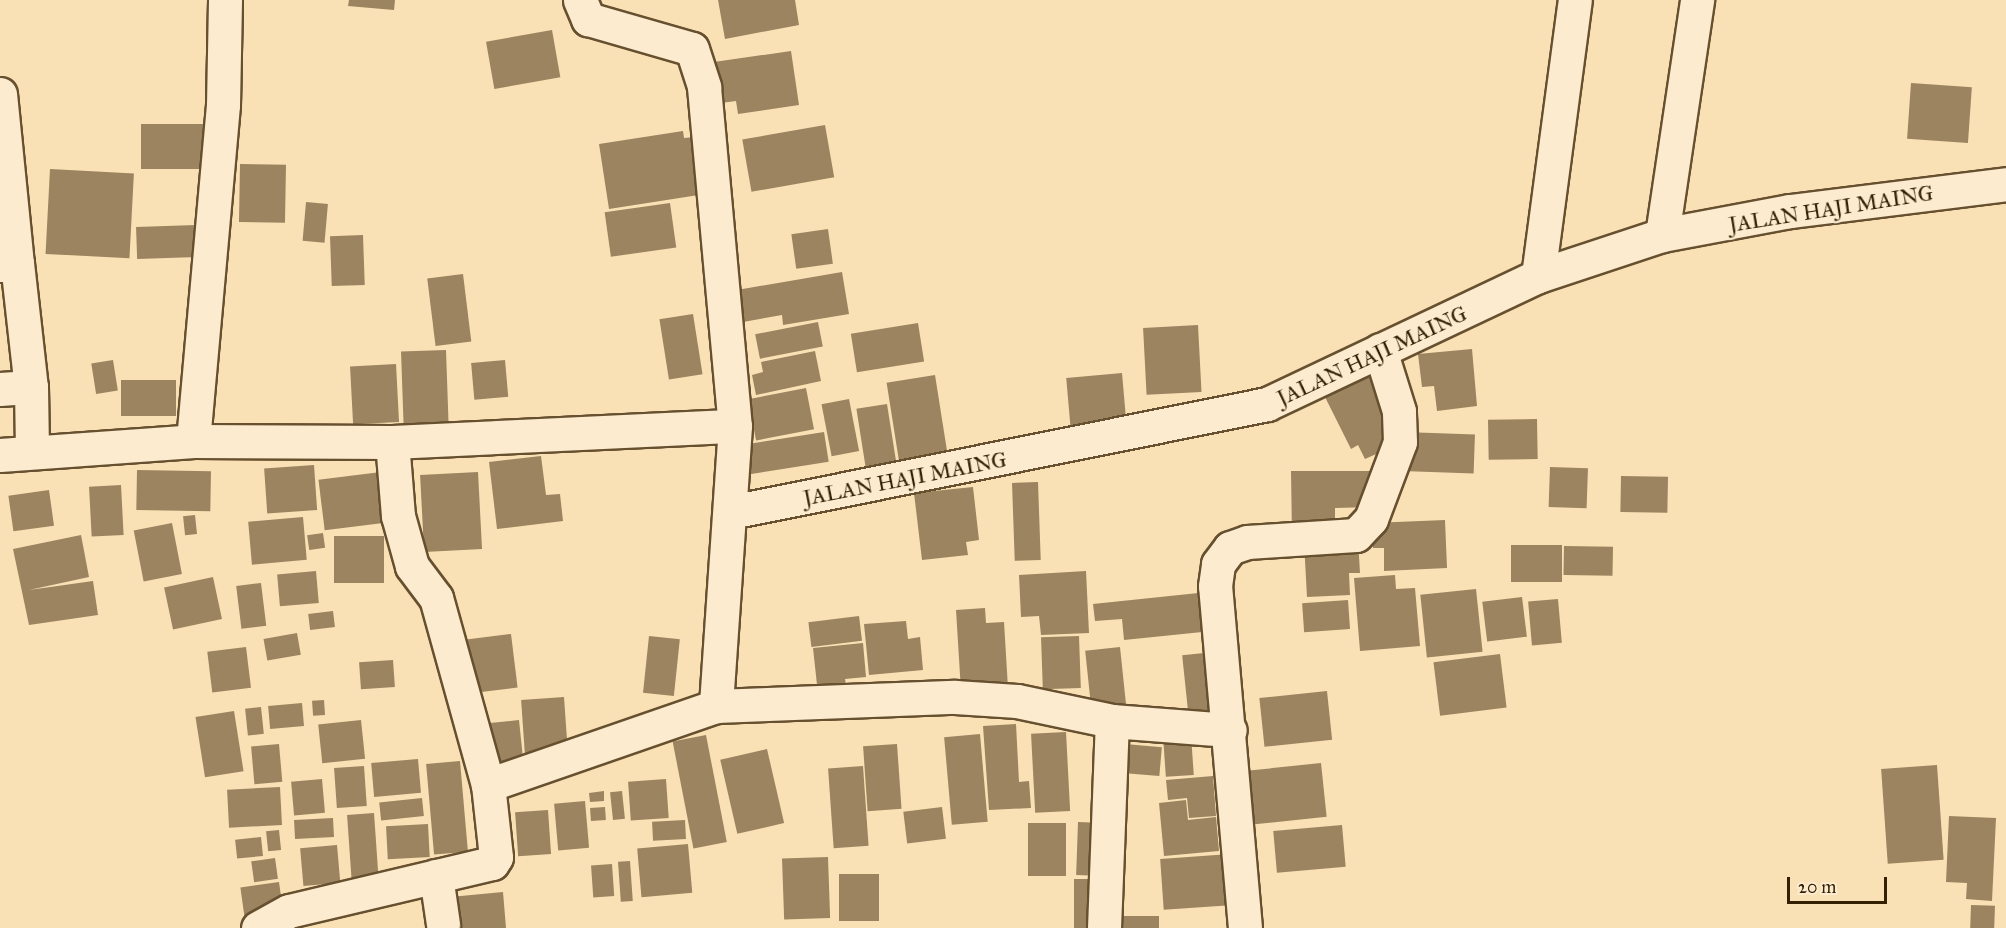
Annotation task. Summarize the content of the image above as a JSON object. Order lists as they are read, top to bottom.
{
  "streets": {
    "street": ["JALAN HAJI MAING"]
  },
  "scale_bar": "20 m"
}
